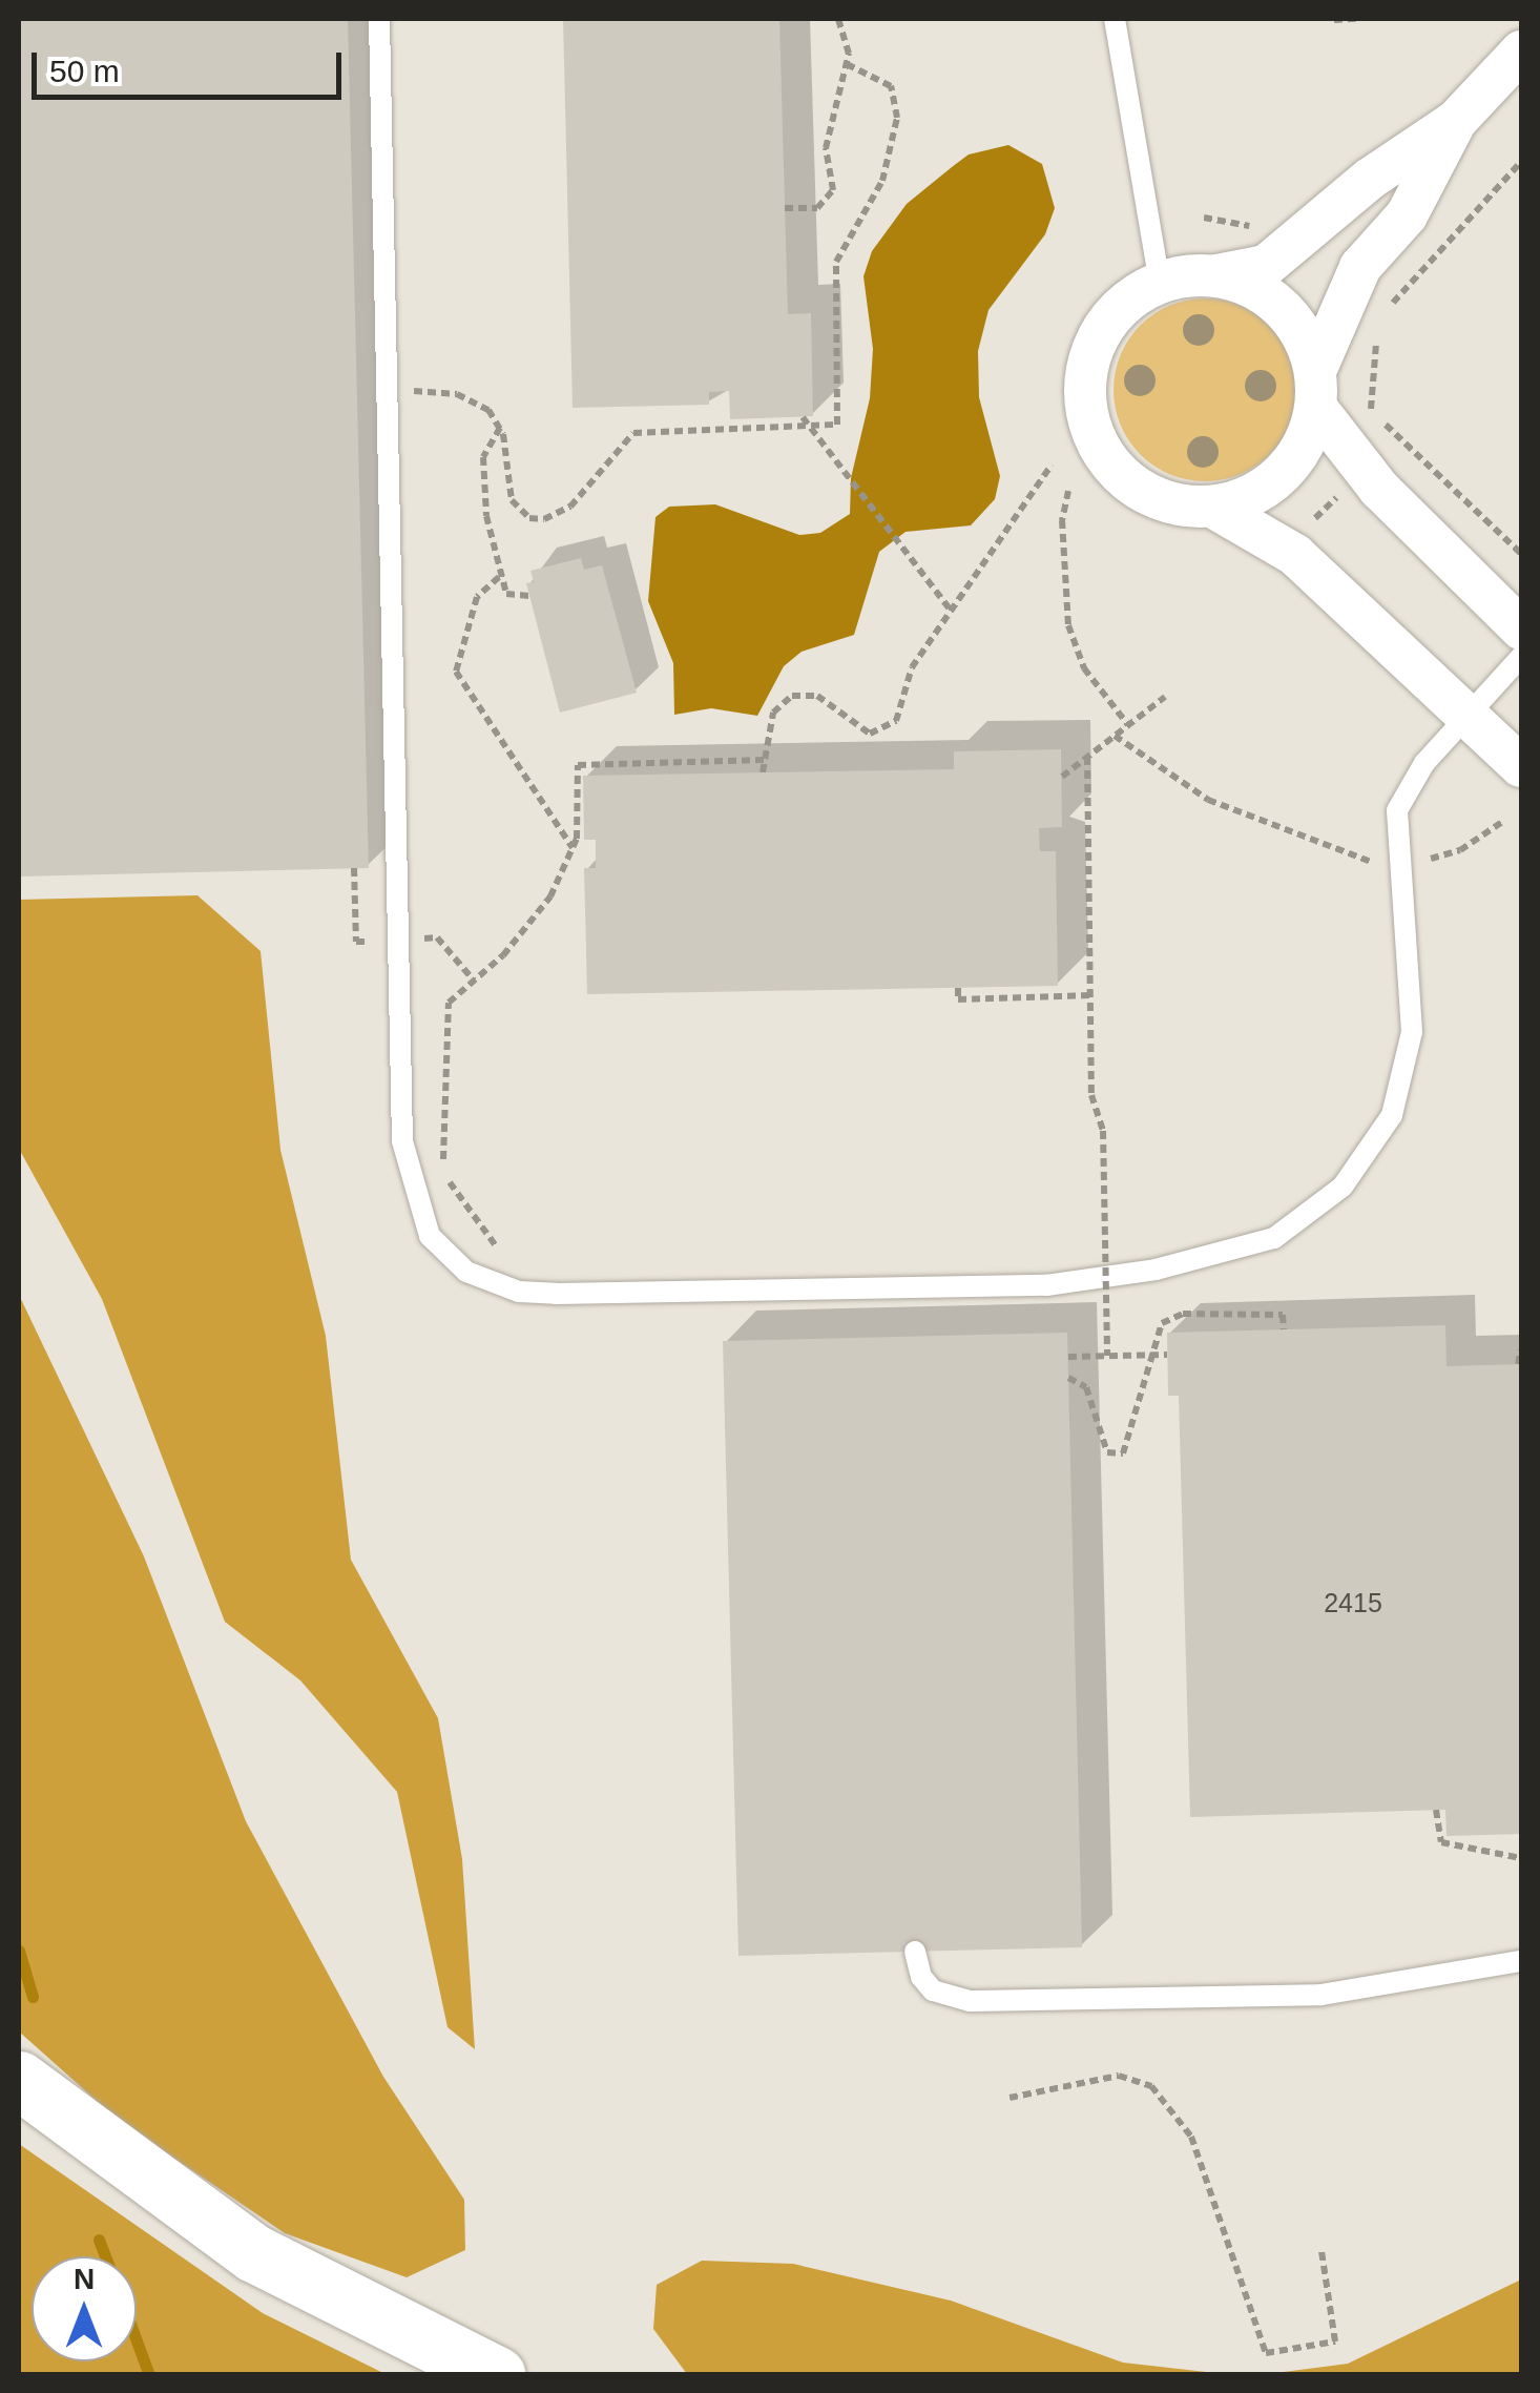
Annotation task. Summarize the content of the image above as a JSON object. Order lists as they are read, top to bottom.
{
  "house_numbers": ["2415"],
  "scale_bar": "50 m",
  "north": "top"
}
